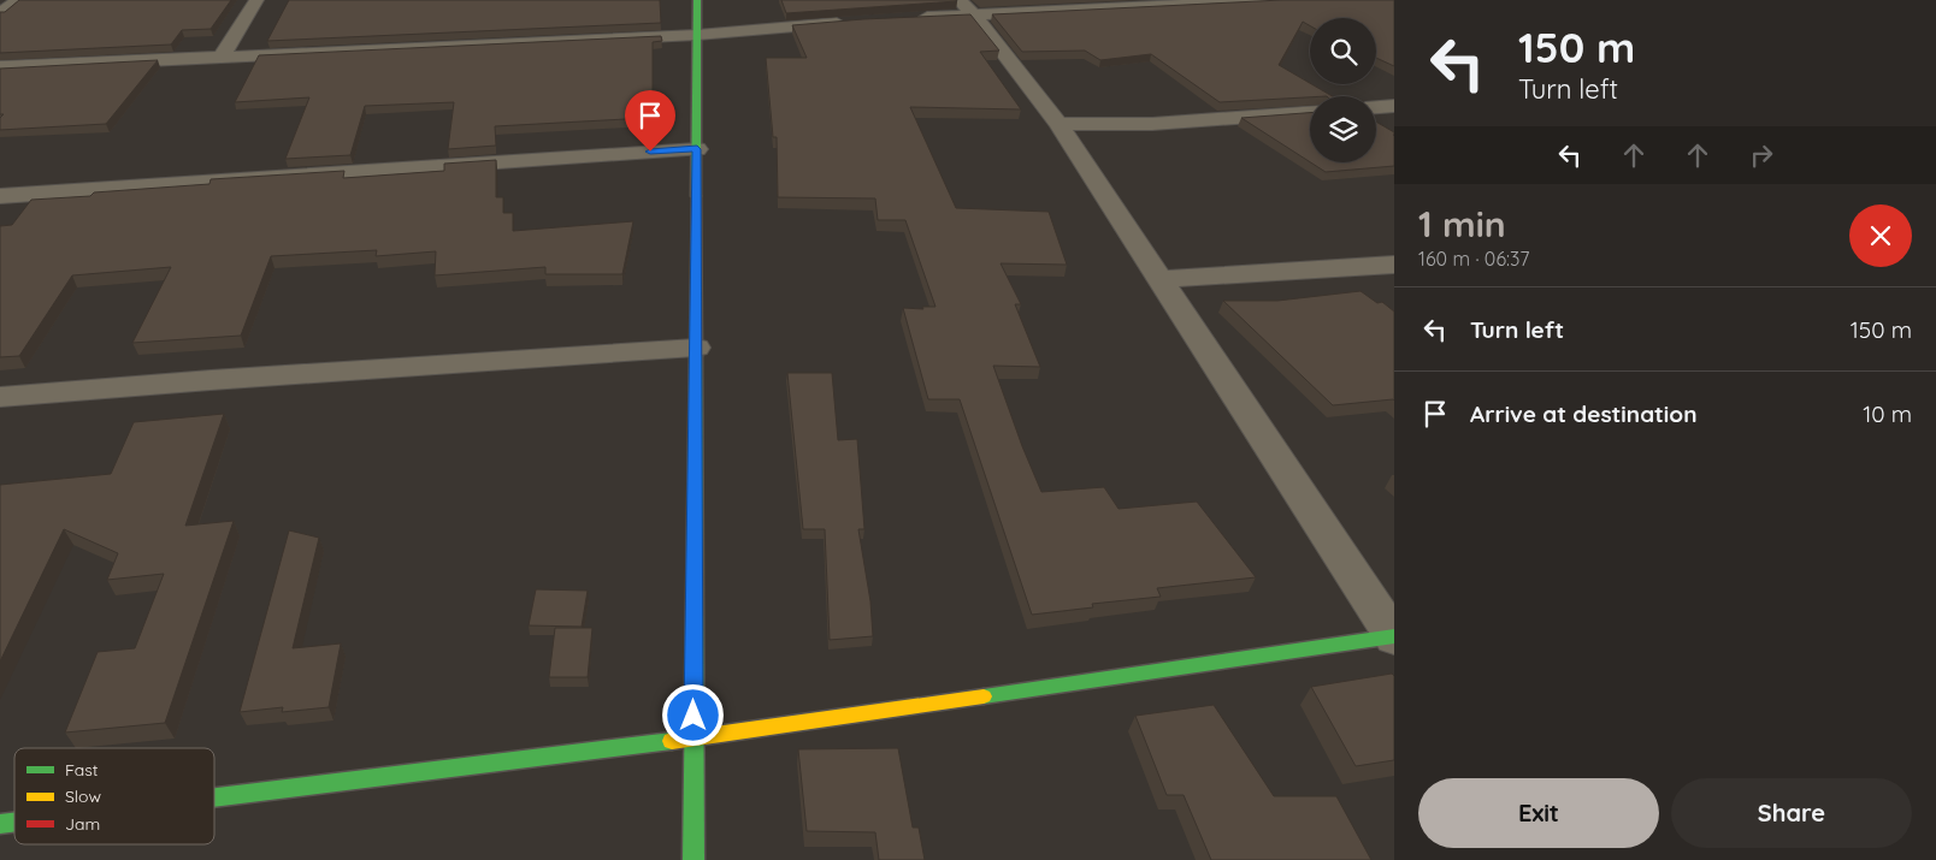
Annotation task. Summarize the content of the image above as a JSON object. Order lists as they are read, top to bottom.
{
  "legend": ["Fast", "Slow", "Jam"],
  "page": {
    "turn": ["150 m", "Turn left"],
    "heading": ["1 min", "160 m · 06:37"],
    "list": [
      {
        "name": "Turn left",
        "value": "150 m"
      },
      {
        "name": "Arrive at destination",
        "value": "10 m"
      }
    ],
    "buttons": ["Exit", "Share"]
  }
}
